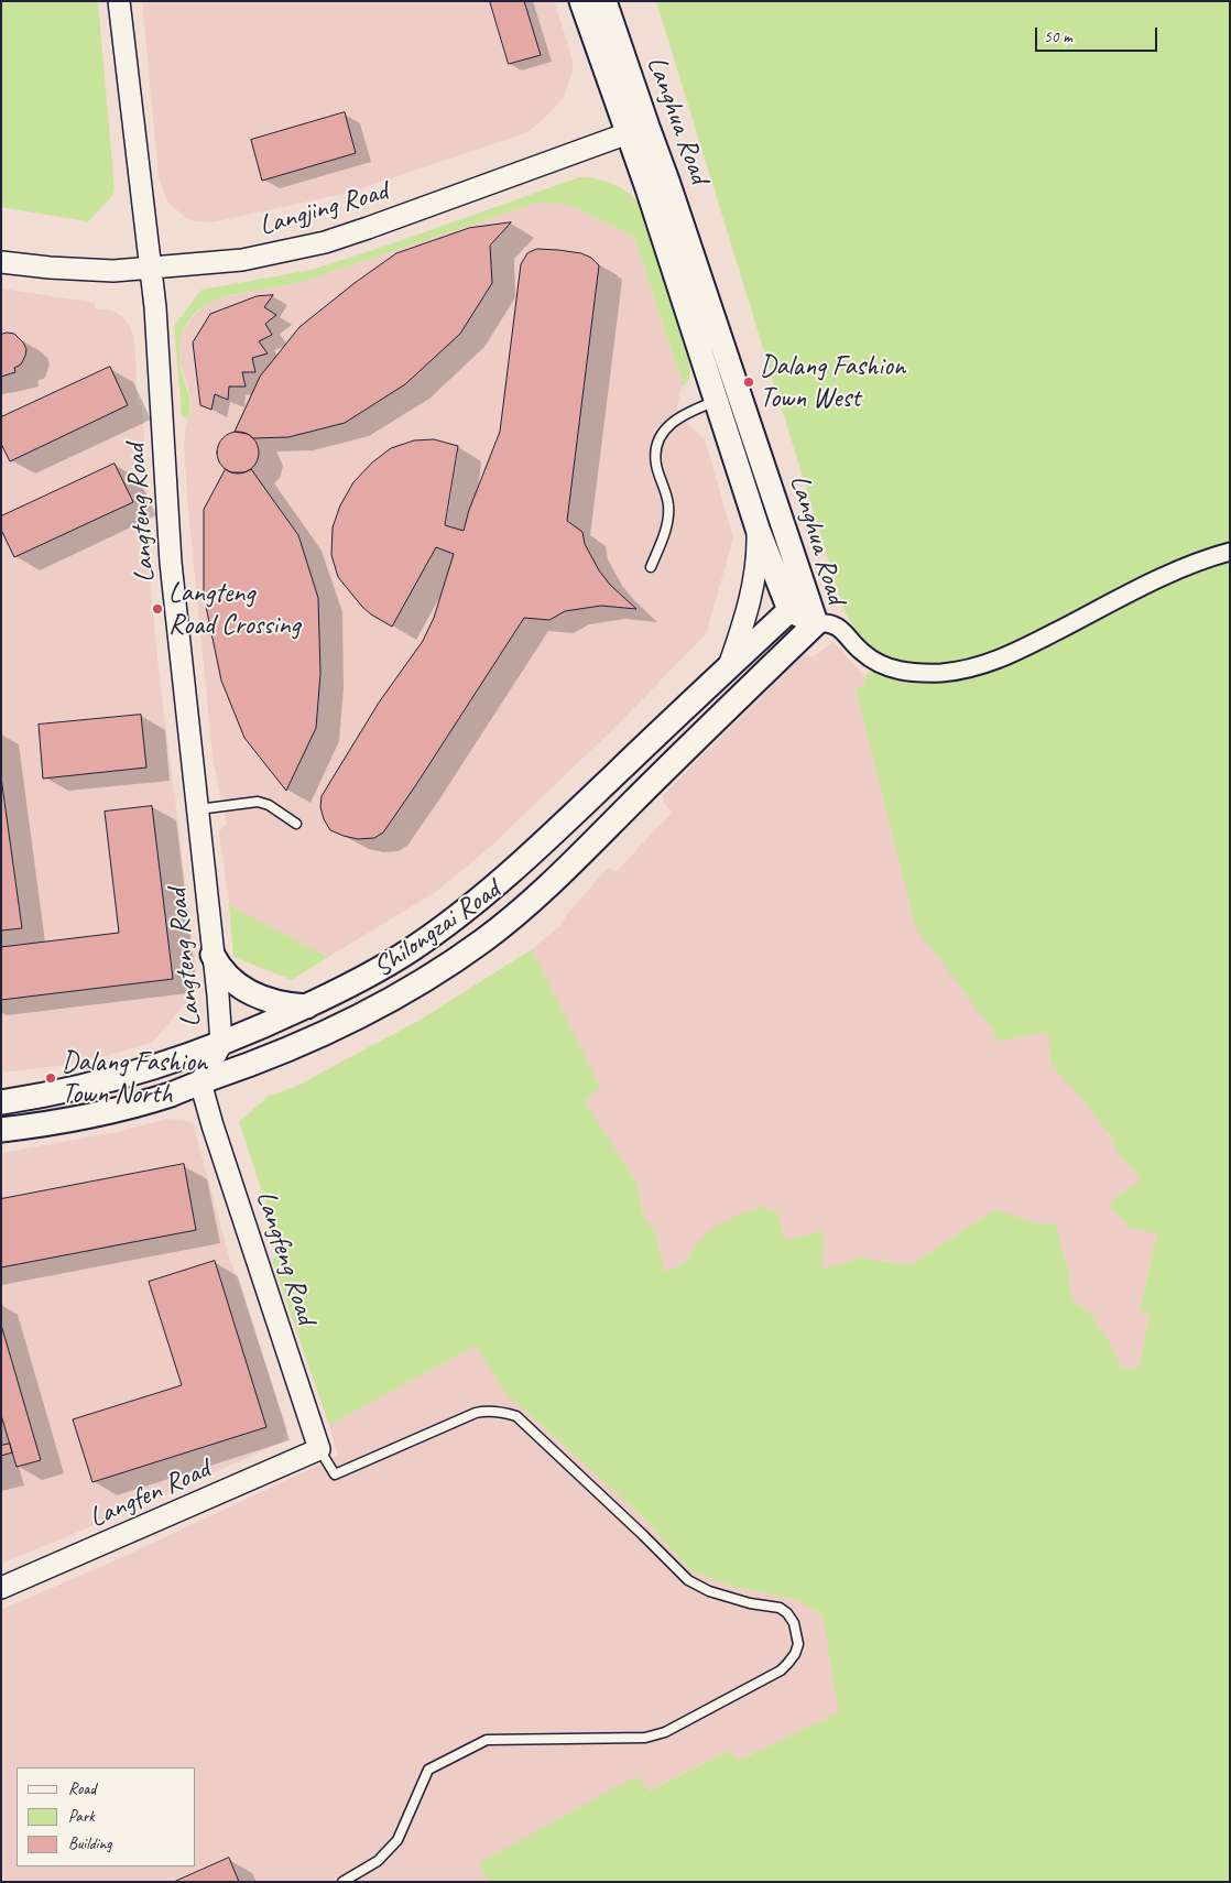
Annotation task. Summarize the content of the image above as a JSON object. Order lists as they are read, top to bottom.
{
  "streets": {
    "main road": ["Langhua Road", "Shilongzai Road"],
    "street": [
      "Langjing Road",
      "Langteng Road",
      "Langfeng Road",
      "Langfen Road"
    ]
  },
  "crossings": [
    ["Langhua Road", "Langjing Road"],
    ["Langhua Road", "Shilongzai Road"],
    ["Langjing Road", "Langteng Road"],
    ["Langteng Road", "Shilongzai Road"],
    ["Langteng Road", "Langfeng Road"],
    ["Shilongzai Road", "Langfeng Road"],
    ["Langfeng Road", "Langfen Road"]
  ],
  "places": ["Dalang Fashion Town West", "Langteng Road Crossing", "Dalang Fashion Town North"],
  "legend": ["Road", "Park", "Building"],
  "scale_bar": "50 m"
}
